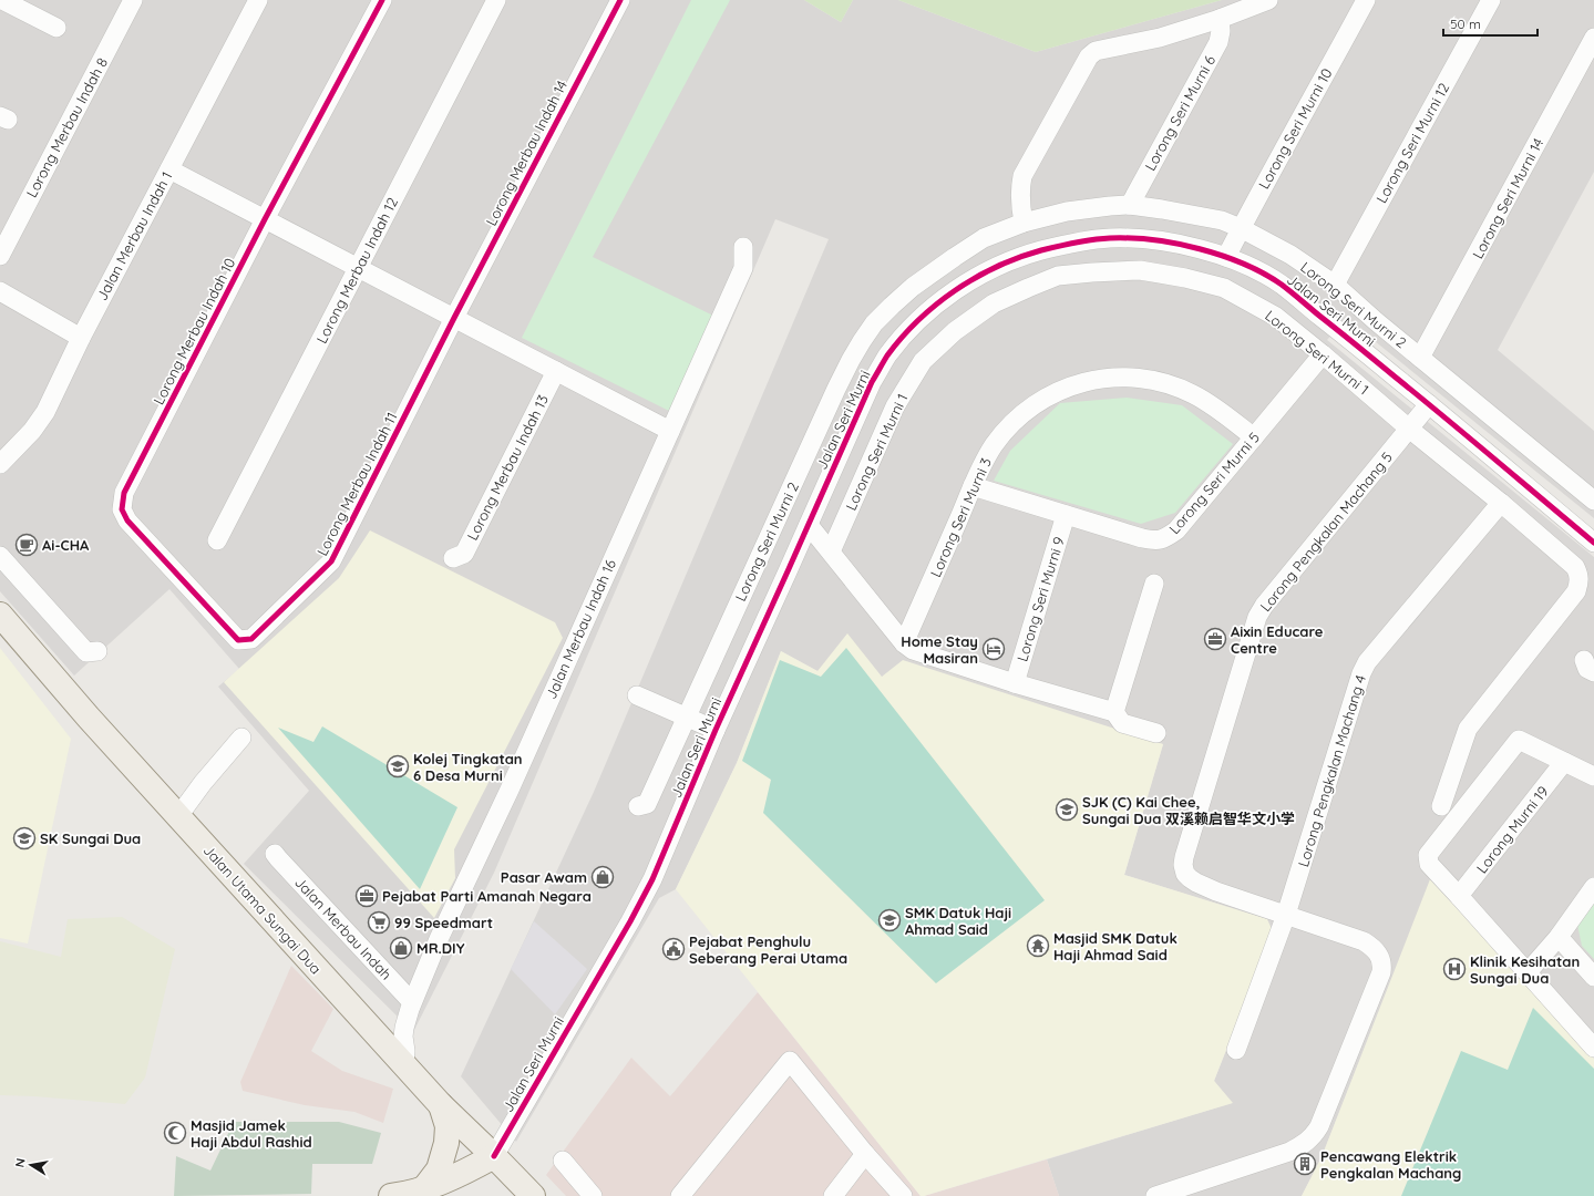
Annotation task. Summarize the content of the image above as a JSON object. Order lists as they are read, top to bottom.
{
  "streets": {
    "main road": ["Jalan Utama Sungai Dua"],
    "street": [
      "Lorong Seri Murni 6",
      "Lorong Merbau Indah 8",
      "Lorong Seri Murni 10",
      "Lorong Seri Murni 12",
      "Lorong Merbau Indah 14",
      "Lorong Seri Murni 14",
      "Jalan Merbau Indah 1",
      "Lorong Merbau Indah 12",
      "Lorong Seri Murni 2",
      "Jalan Seri Murni",
      "Lorong Merbau Indah 10",
      "Lorong Seri Murni 1",
      "Lorong Merbau Indah 13",
      "Lorong Seri Murni 5",
      "Lorong Merbau Indah 11",
      "Lorong Seri Murni 3",
      "Lorong Pengkalan Machang 5",
      "Lorong Seri Murni 9",
      "Jalan Merbau Indah 16",
      "Lorong Pengkalan Machang 4",
      "Lorong Murni 19",
      "Jalan Merbau Indah"
    ]
  },
  "crossings": [
    ["Lorong Seri Murni 6", "Lorong Seri Murni 2"],
    ["Lorong Seri Murni 10", "Lorong Seri Murni 2"],
    ["Lorong Seri Murni 10", "Jalan Seri Murni"],
    ["Lorong Seri Murni 12", "Lorong Seri Murni 2"],
    ["Lorong Merbau Indah 14", "Lorong Merbau Indah 11"],
    ["Lorong Seri Murni 14", "Lorong Seri Murni 2"],
    ["Jalan Seri Murni", "Lorong Pengkalan Machang 5"],
    ["Jalan Seri Murni", "Jalan Utama Sungai Dua"],
    ["Lorong Merbau Indah 10", "Lorong Merbau Indah 11"],
    ["Lorong Seri Murni 1", "Lorong Seri Murni 5"],
    ["Lorong Seri Murni 1", "Lorong Pengkalan Machang 5"],
    ["Lorong Seri Murni 1", "Lorong Pengkalan Machang 4"],
    ["Lorong Seri Murni 5", "Lorong Seri Murni 3"],
    ["Lorong Seri Murni 5", "Lorong Seri Murni 9"],
    ["Lorong Pengkalan Machang 5", "Lorong Pengkalan Machang 4"],
    ["Jalan Merbau Indah 16", "Jalan Utama Sungai Dua"],
    ["Jalan Merbau Indah 16", "Jalan Merbau Indah"]
  ],
  "places": {
    "cafe": ["Ai-CHA"],
    "office": ["Aixin Educare Centre", "Pejabat Parti Amanah Negara"],
    "hotel": ["Home Stay Masiran"],
    "school or university": [
      "Kolej Tingkatan 6 Desa Murni",
      "SJK (C) Kai Chee, Sungai Dua 双溪赖启智华文小学",
      "SK Sungai Dua",
      "SMK Datuk Haji Ahmad Said"
    ],
    "shop": ["Pasar Awam", "MR.DIY"],
    "supermarket": ["99 Speedmart"],
    "temple": ["Masjid SMK Datuk Haji Ahmad Said"],
    "public building": ["Pejabat Penghulu Seberang Perai Utama"],
    "hospital": ["Klinik Kesihatan Sungai Dua"],
    "mosque": ["Masjid Jamek Haji Abdul Rashid"],
    "building": ["Pencawang Elektrik Pengkalan Machang"]
  },
  "scale_bar": "50 m",
  "north": "left"
}
